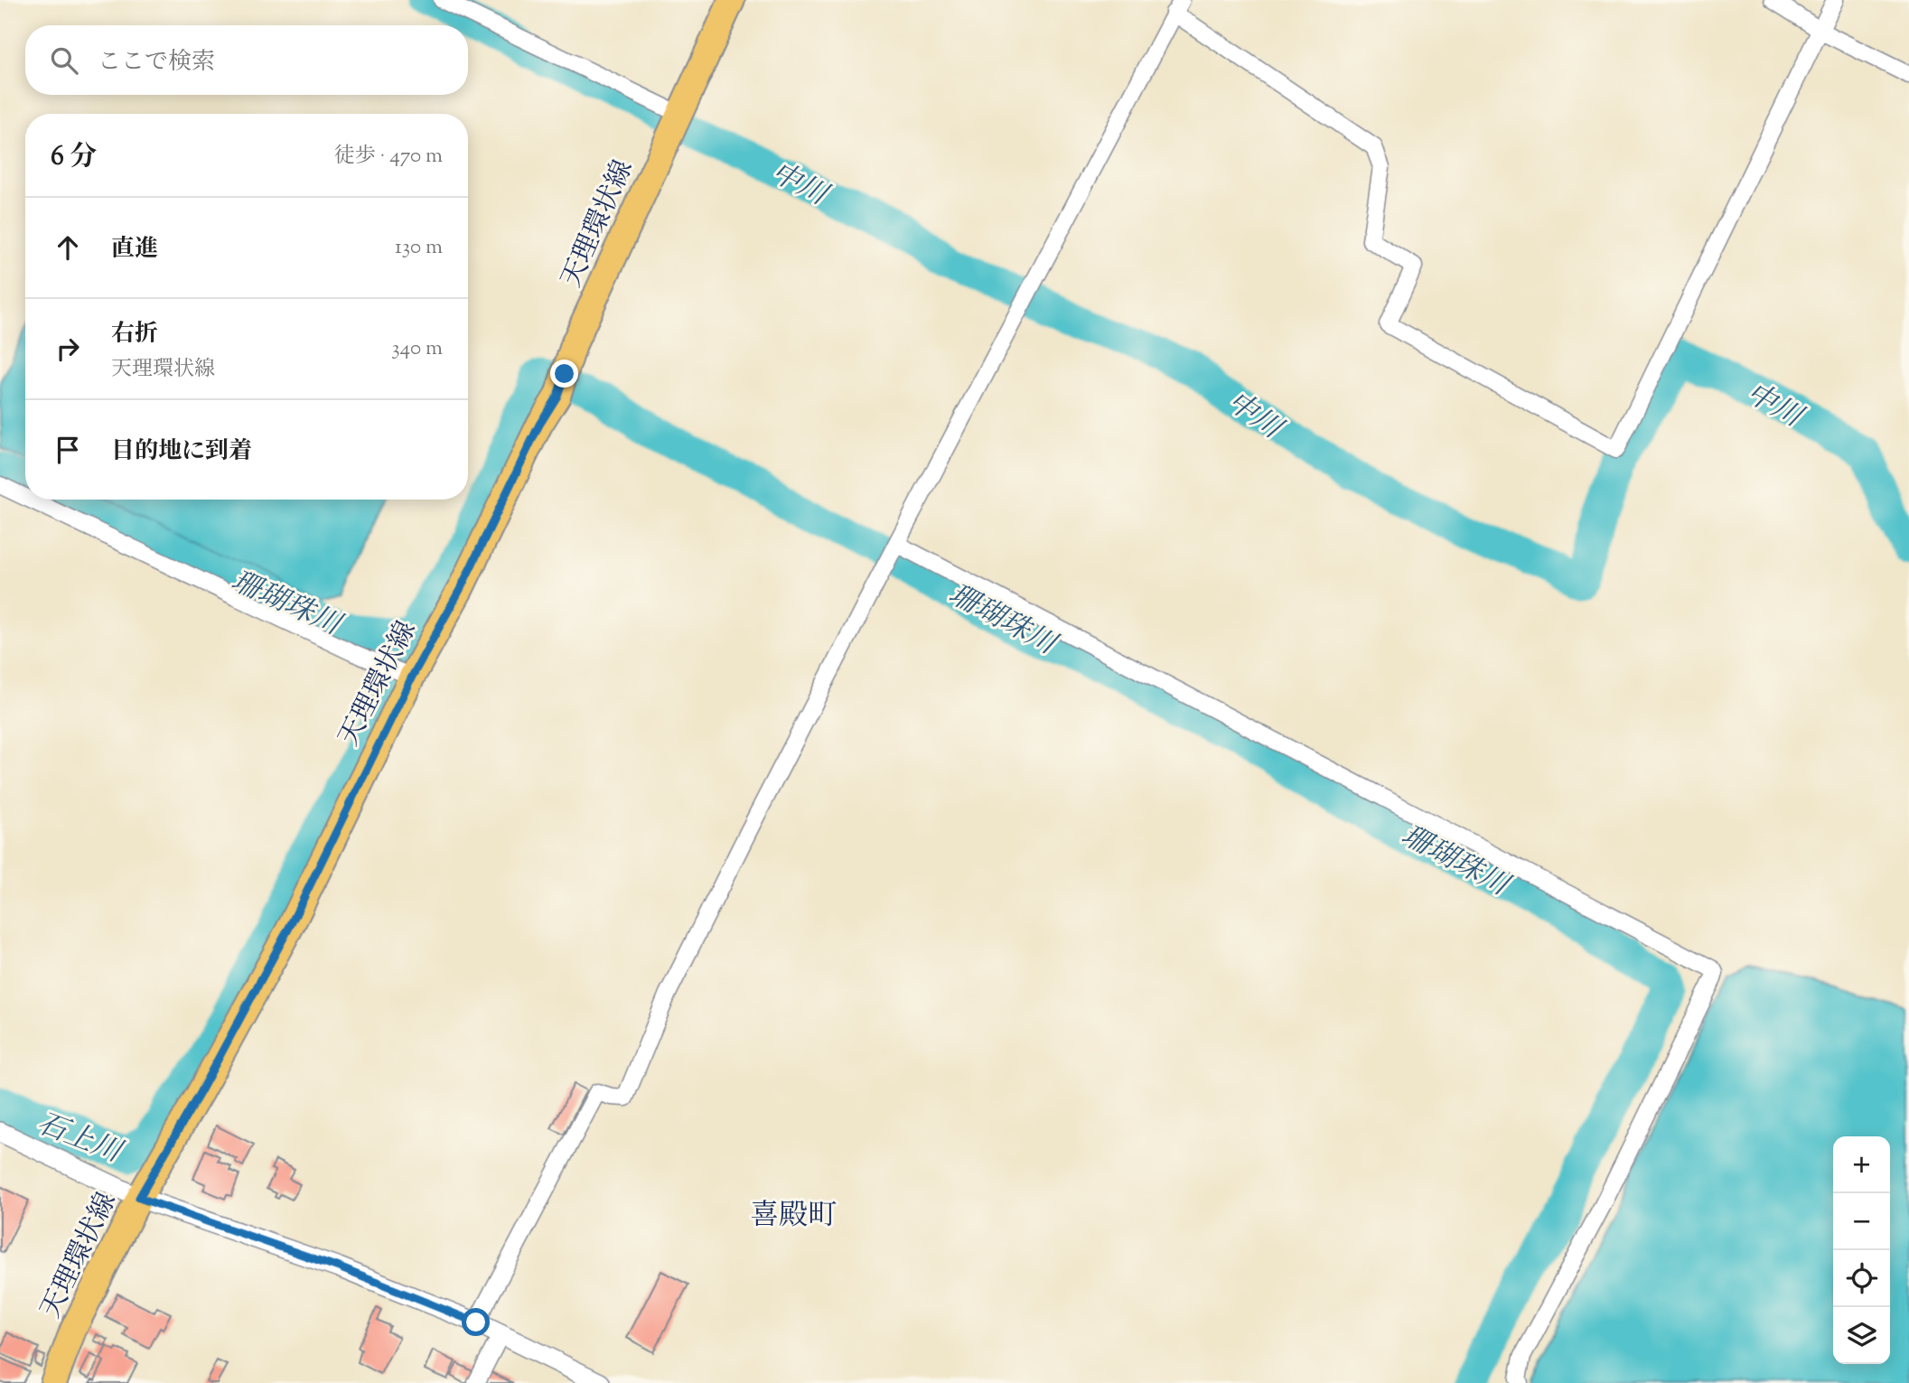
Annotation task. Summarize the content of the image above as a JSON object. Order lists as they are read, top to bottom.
{
  "streets": {
    "main road": ["天理環状線"]
  },
  "districts": ["喜殿町"],
  "water": ["中川", "珊瑚珠川", "石上川"],
  "page": {
    "search": "ここで検索",
    "heading": ["6 分", "徒歩 · 470 m"],
    "list": [
      ["直進", "130 m"],
      ["右折", "天理環状線", "340 m"],
      "目的地に到着"
    ],
    "map_buttons": ["+", "−"]
  }
}
